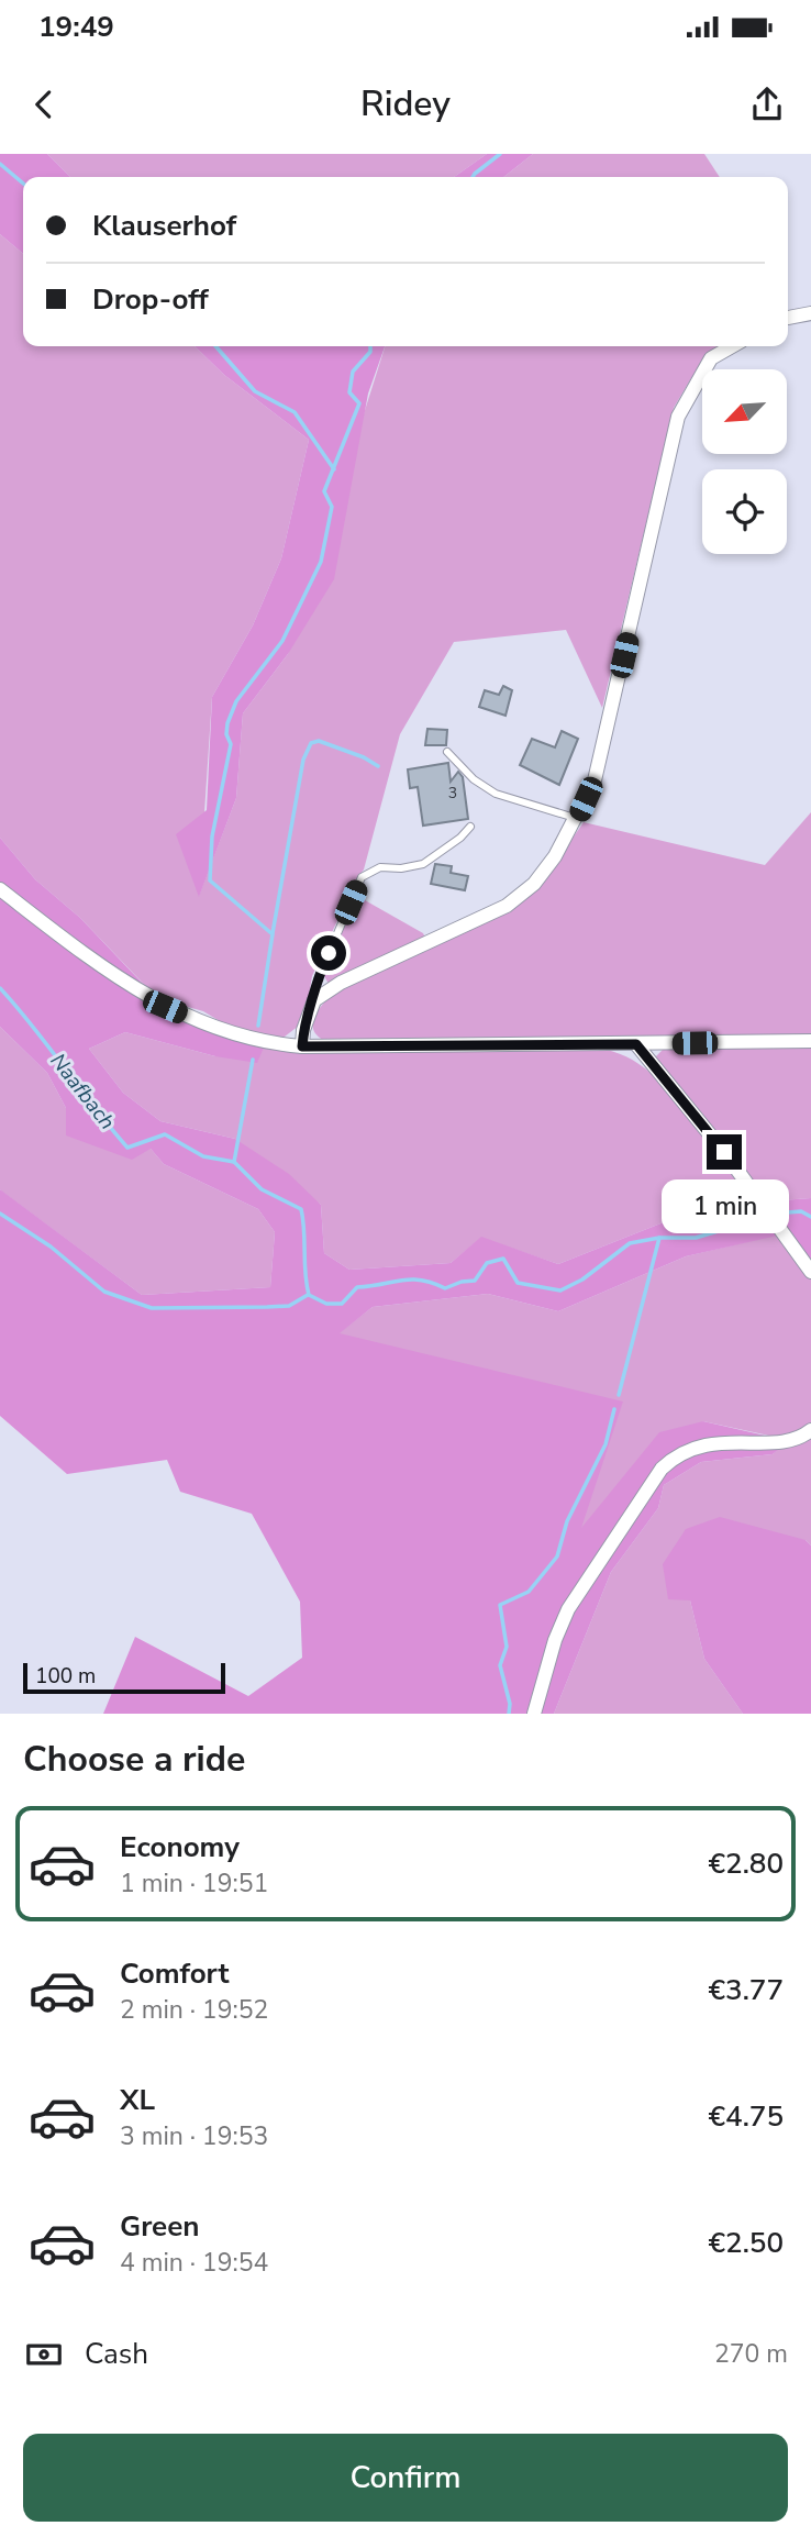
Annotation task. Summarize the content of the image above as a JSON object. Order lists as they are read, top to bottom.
{
  "water": ["Naafbach"],
  "house_numbers": ["3"],
  "scale_bar": "100 m",
  "north": "bottom left",
  "page": {
    "status": "19:49",
    "header": "Ridey",
    "banner": ["Klauserhof", "Drop-off"],
    "bubble": "1 min",
    "scale": "100 m",
    "heading": "Choose a ride",
    "list": [
      {
        "name": "Economy",
        "note": "1 min · 19:51",
        "value": "€2.80"
      },
      {
        "name": "Comfort",
        "note": "2 min · 19:52",
        "value": "€3.77"
      },
      {
        "name": "XL",
        "note": "3 min · 19:53",
        "value": "€4.75"
      },
      {
        "name": "Green",
        "note": "4 min · 19:54",
        "value": "€2.50"
      }
    ],
    "pay": ["Cash", "270 m"],
    "buttons": "Confirm"
  }
}
